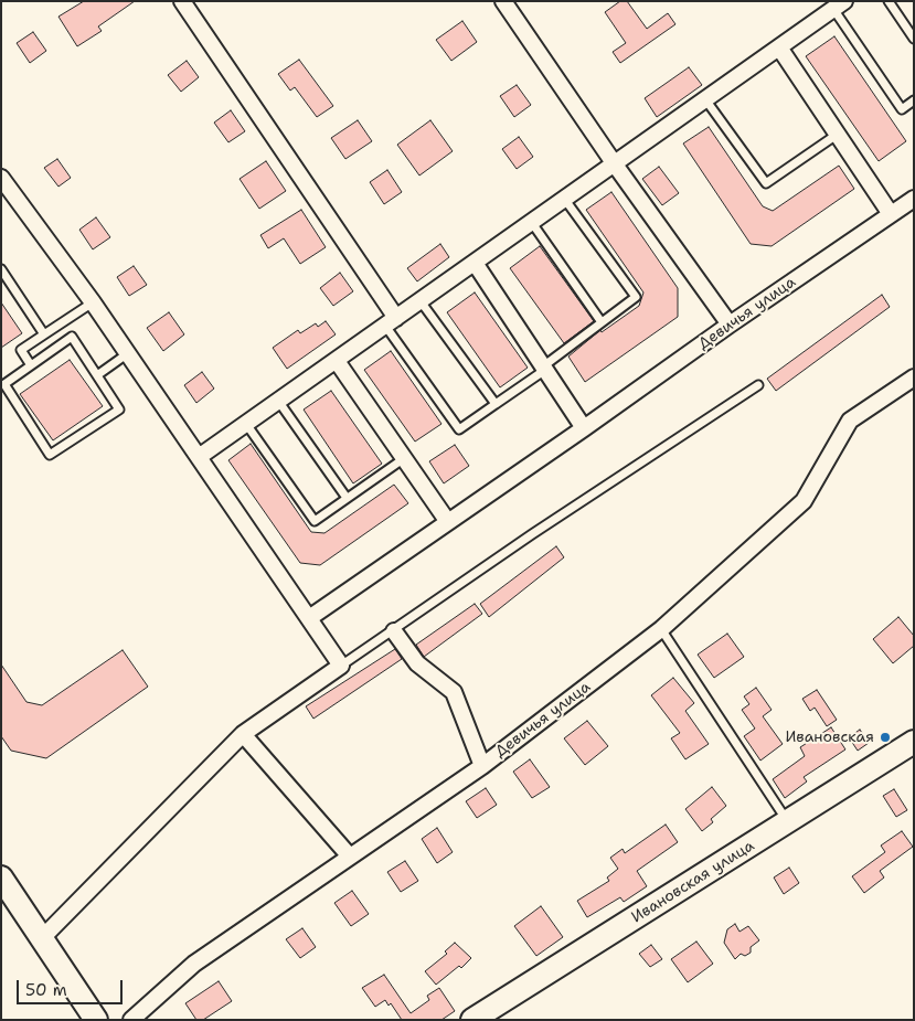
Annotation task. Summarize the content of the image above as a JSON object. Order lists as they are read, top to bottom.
{
  "streets": {
    "main road": ["Ивановская улица"],
    "street": ["Девичья улица"]
  },
  "places": ["Ивановская"],
  "scale_bar": "50 m"
}
